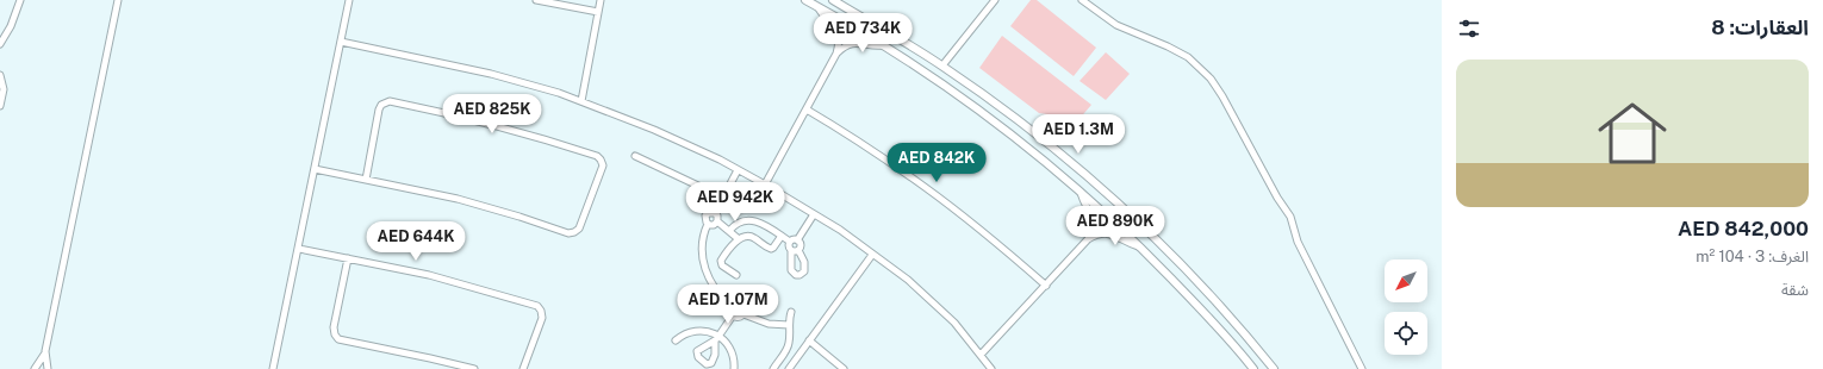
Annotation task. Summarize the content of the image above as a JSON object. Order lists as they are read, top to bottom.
{
  "north": "bottom left",
  "page": {
    "heading": "العقارات: 8",
    "price": [
      "AED 734K",
      "AED 825K",
      "AED 1.3M",
      "AED 842K",
      "AED 942K",
      "AED 890K",
      "AED 644K",
      "AED 1.07M"
    ],
    "list": [
      {
        "name": "AED 842,000",
        "note": "الغرف: 3 · 104 m² · شقة"
      }
    ]
  }
}
